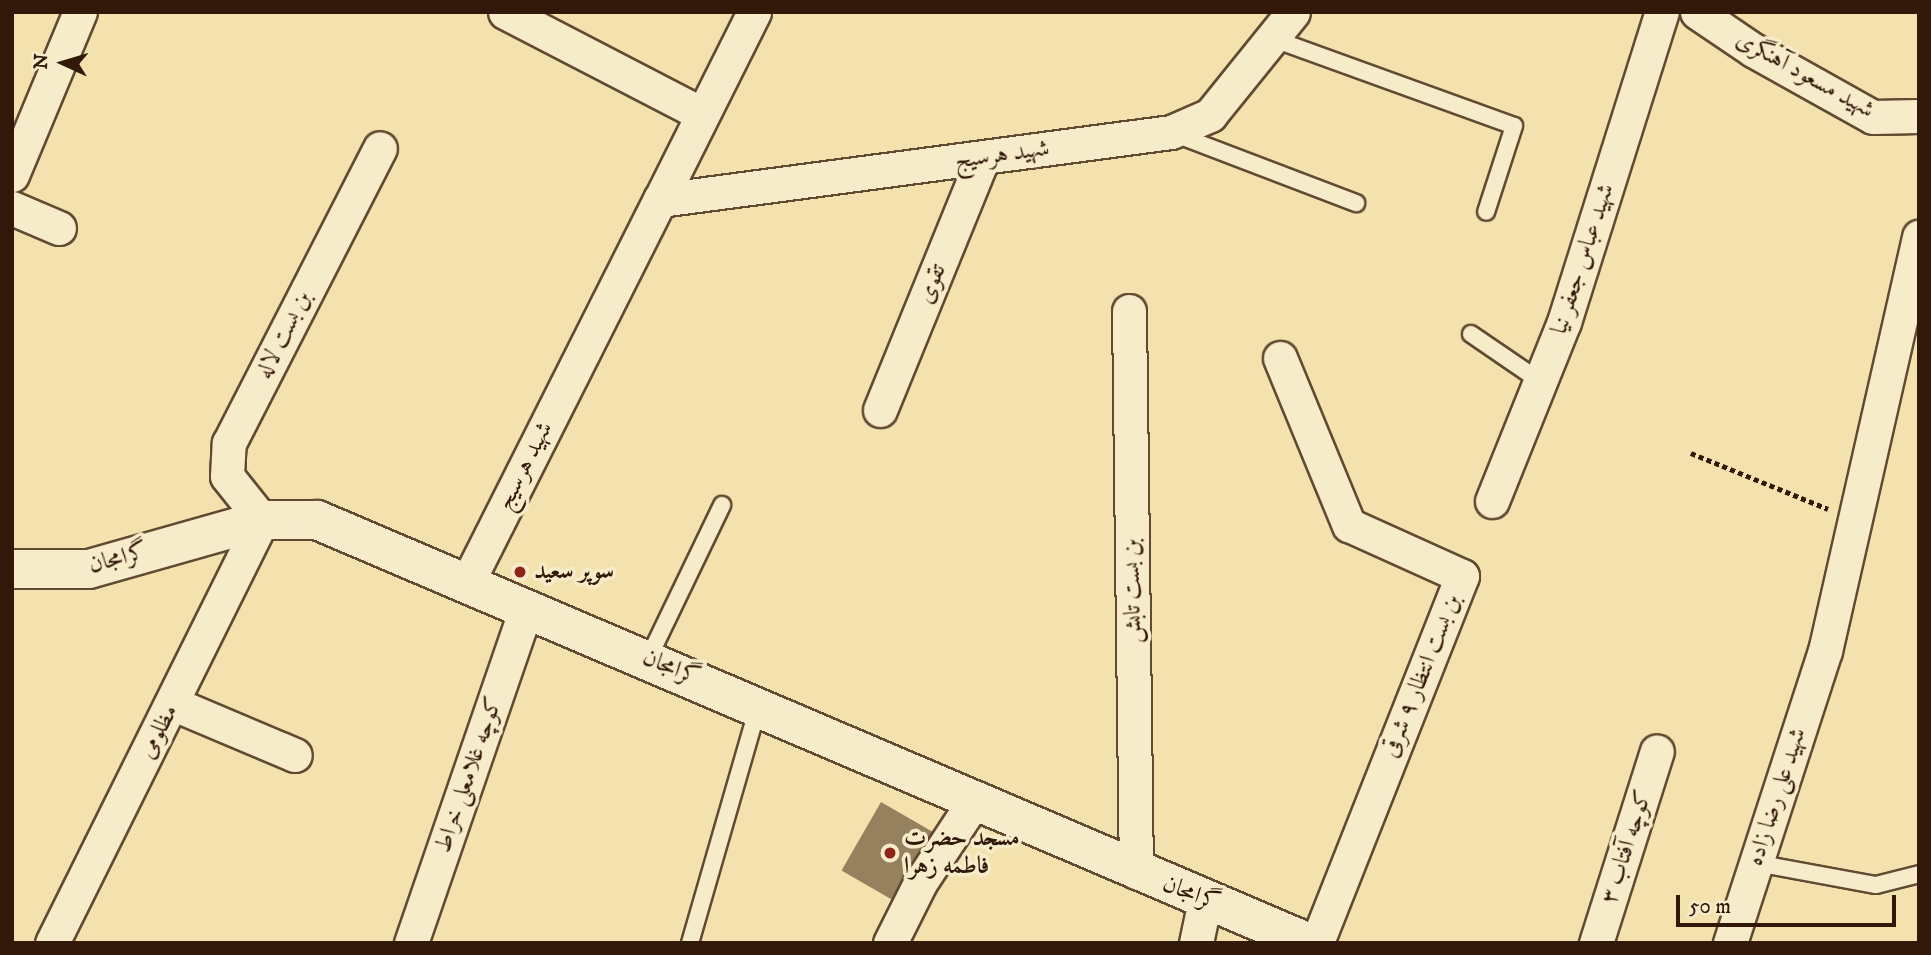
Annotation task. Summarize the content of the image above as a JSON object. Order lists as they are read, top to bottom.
{
  "streets": {
    "street": [
      "شهید مسعود آهنگری",
      "شهید هرسیج",
      "شهید عباس جعفر نیا",
      "تقوی",
      "بن بست لاله",
      "گرامجان",
      "بن بست تابش",
      "بن بست انتظار ۹ شرقی",
      "مظلومی",
      "کوچه غلامعلی خراط",
      "شهید علی رضا زاده",
      "کوچه آفتاب ۳"
    ]
  },
  "crossings": [
    ["شهید هرسیج", "تقوی"],
    ["شهید هرسیج", "گرامجان"],
    ["بن بست لاله", "گرامجان"],
    ["بن بست لاله", "مظلومی"],
    ["گرامجان", "بن بست تابش"],
    ["گرامجان", "مظلومی"],
    ["گرامجان", "کوچه غلامعلی خراط"]
  ],
  "places": ["سوپر سعید", "مسجد حضرت فاطمه زهرا"],
  "scale_bar": "50 m",
  "north": "left"
}
